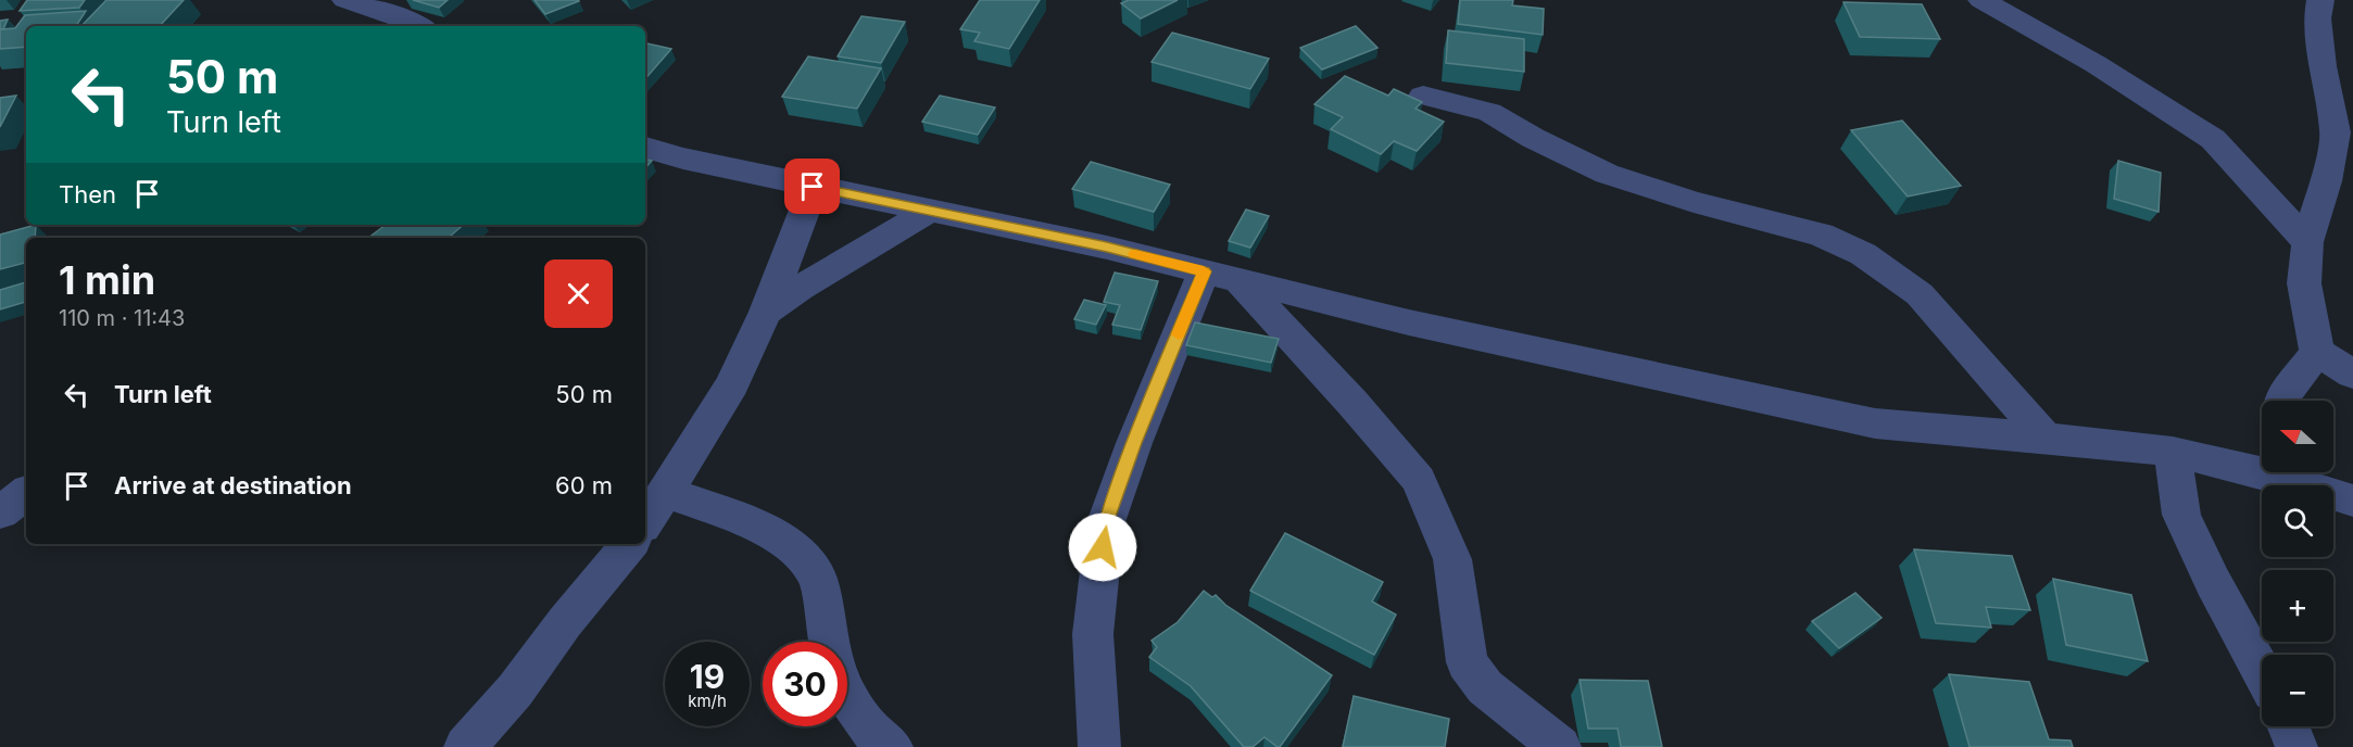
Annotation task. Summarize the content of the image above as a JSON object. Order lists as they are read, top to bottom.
{
  "north": "left",
  "page": {
    "turn": ["50 m", "Turn left"],
    "then": "Then",
    "heading": ["1 min", "110 m · 11:43"],
    "list": [
      {
        "name": "Turn left",
        "value": "50 m"
      },
      {
        "name": "Arrive at destination",
        "value": "60 m"
      }
    ],
    "map_buttons": ["+", "−"],
    "speed": "19 km/h",
    "limit": "30"
  }
}
